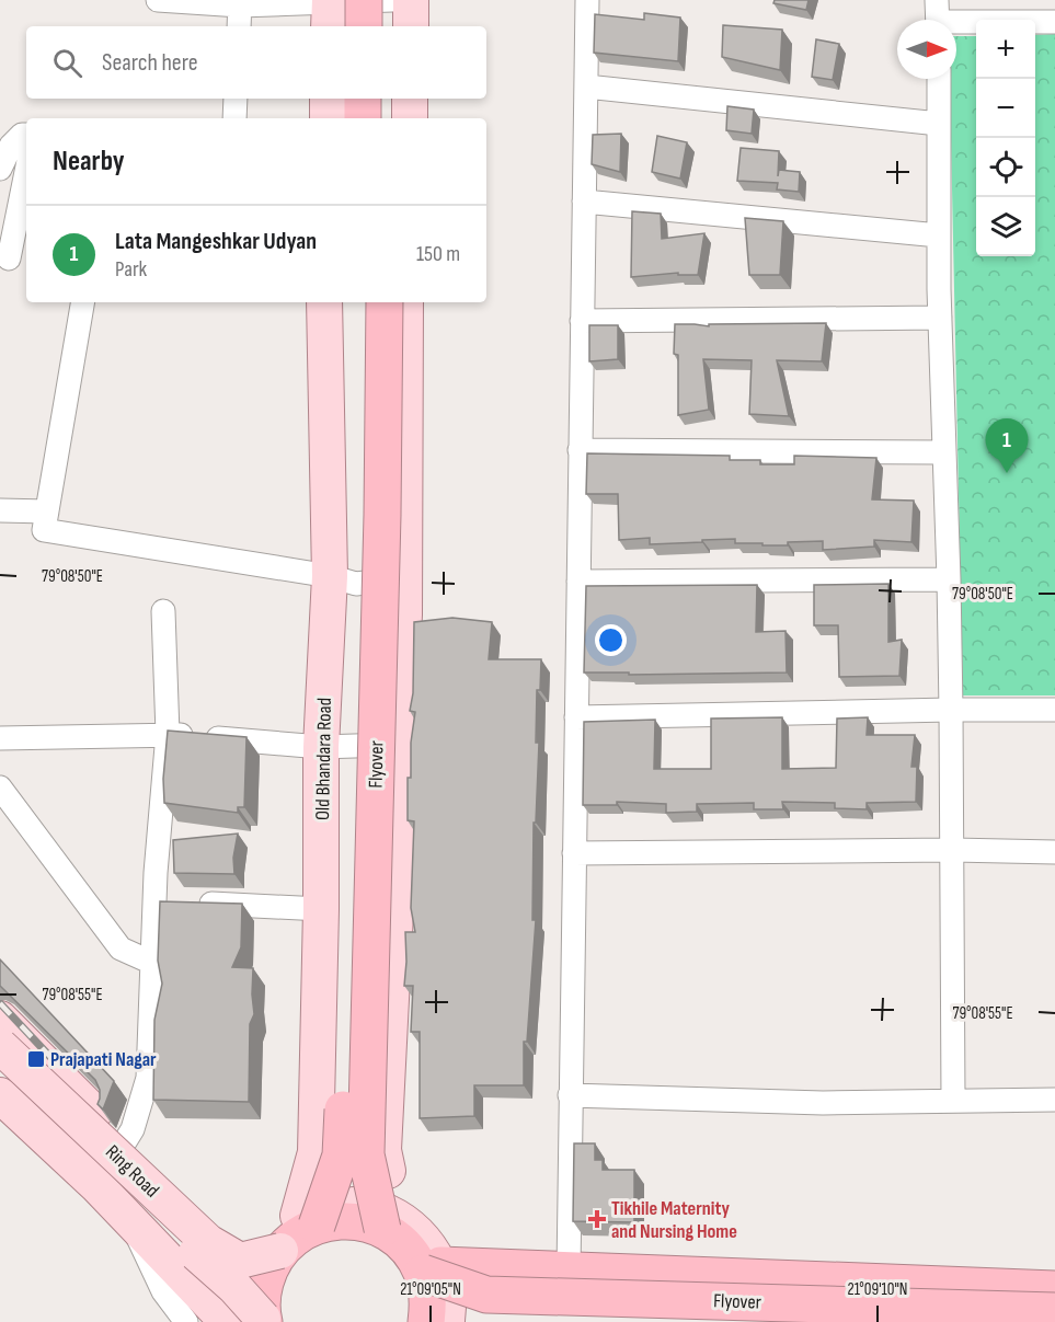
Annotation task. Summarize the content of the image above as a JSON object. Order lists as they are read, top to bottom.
{
  "streets": {
    "highway": ["Flyover"],
    "main road": ["Old Bhandara Road", "Ring Road"]
  },
  "crossings": [
    ["Old Bhandara Road", "Flyover"]
  ],
  "places": {
    "transit": ["Prajapati Nagar"],
    "health": ["Tikhile Maternity and Nursing Home"]
  },
  "north": "right",
  "page": {
    "map_buttons": ["+", "−"],
    "search": "Search here",
    "heading": "Nearby",
    "list": [
      {
        "mark": "1",
        "name": "Lata Mangeshkar Udyan",
        "note": "Park",
        "value": "150 m"
      }
    ],
    "pins": "1"
  },
  "coordinates": [
    "79°08'50\"E",
    "79°08'55\"E",
    "21°09'05\"N",
    "21°09'10\"N"
  ]
}
